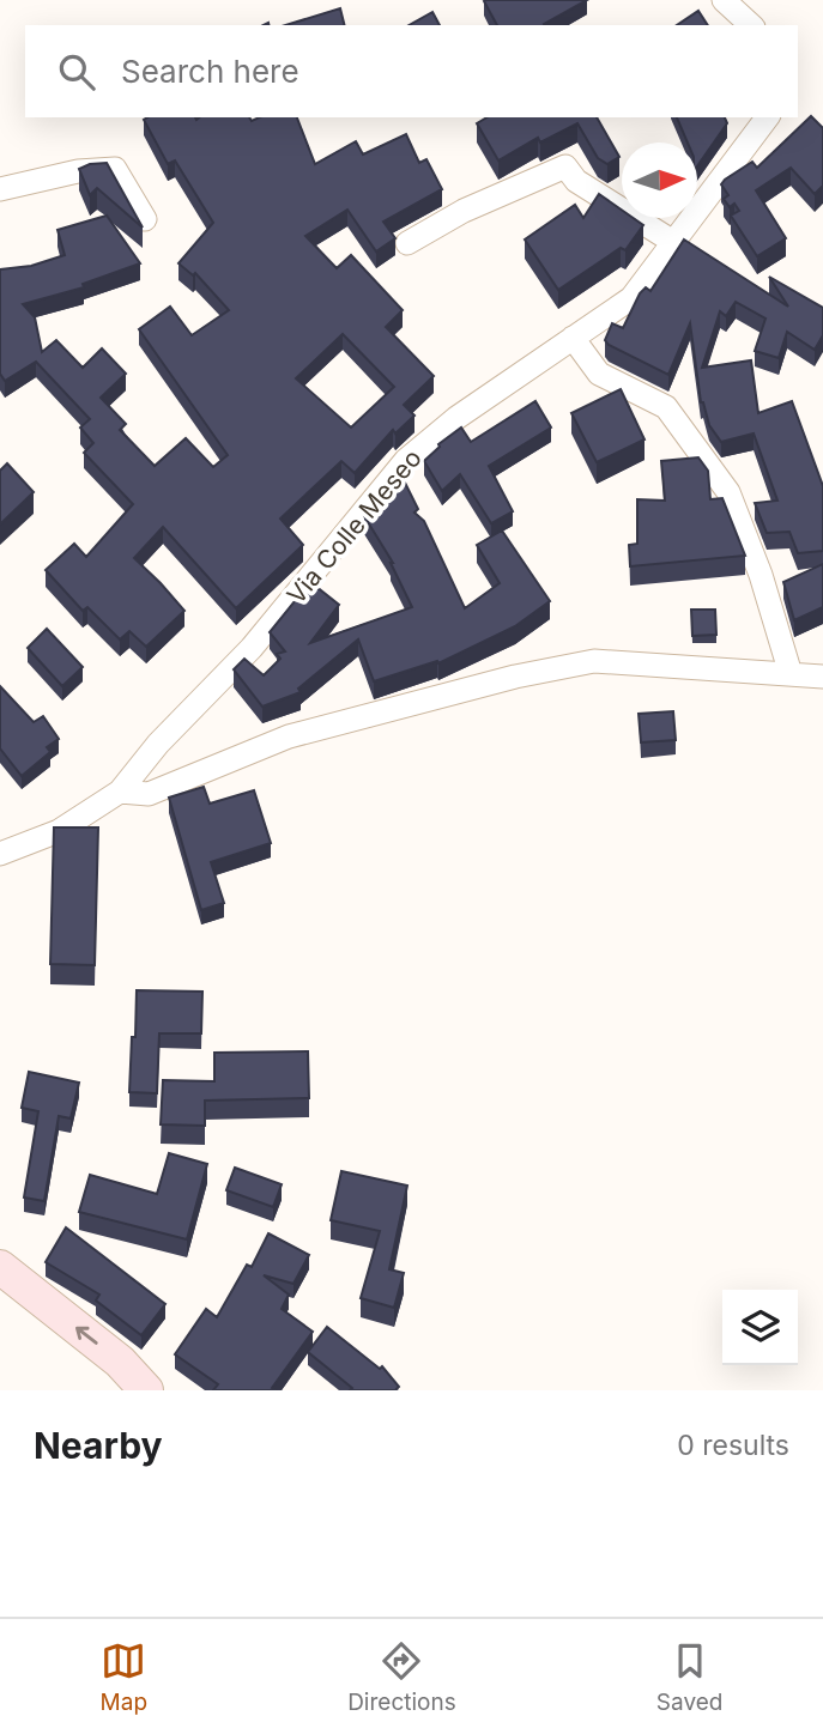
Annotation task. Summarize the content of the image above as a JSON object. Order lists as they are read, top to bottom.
{
  "streets": {
    "street": ["Via Colle Meseo"]
  },
  "north": "right",
  "page": {
    "search": "Search here",
    "heading": ["Nearby", "0 results"],
    "nav": ["Map", "Directions", "Saved"]
  }
}
